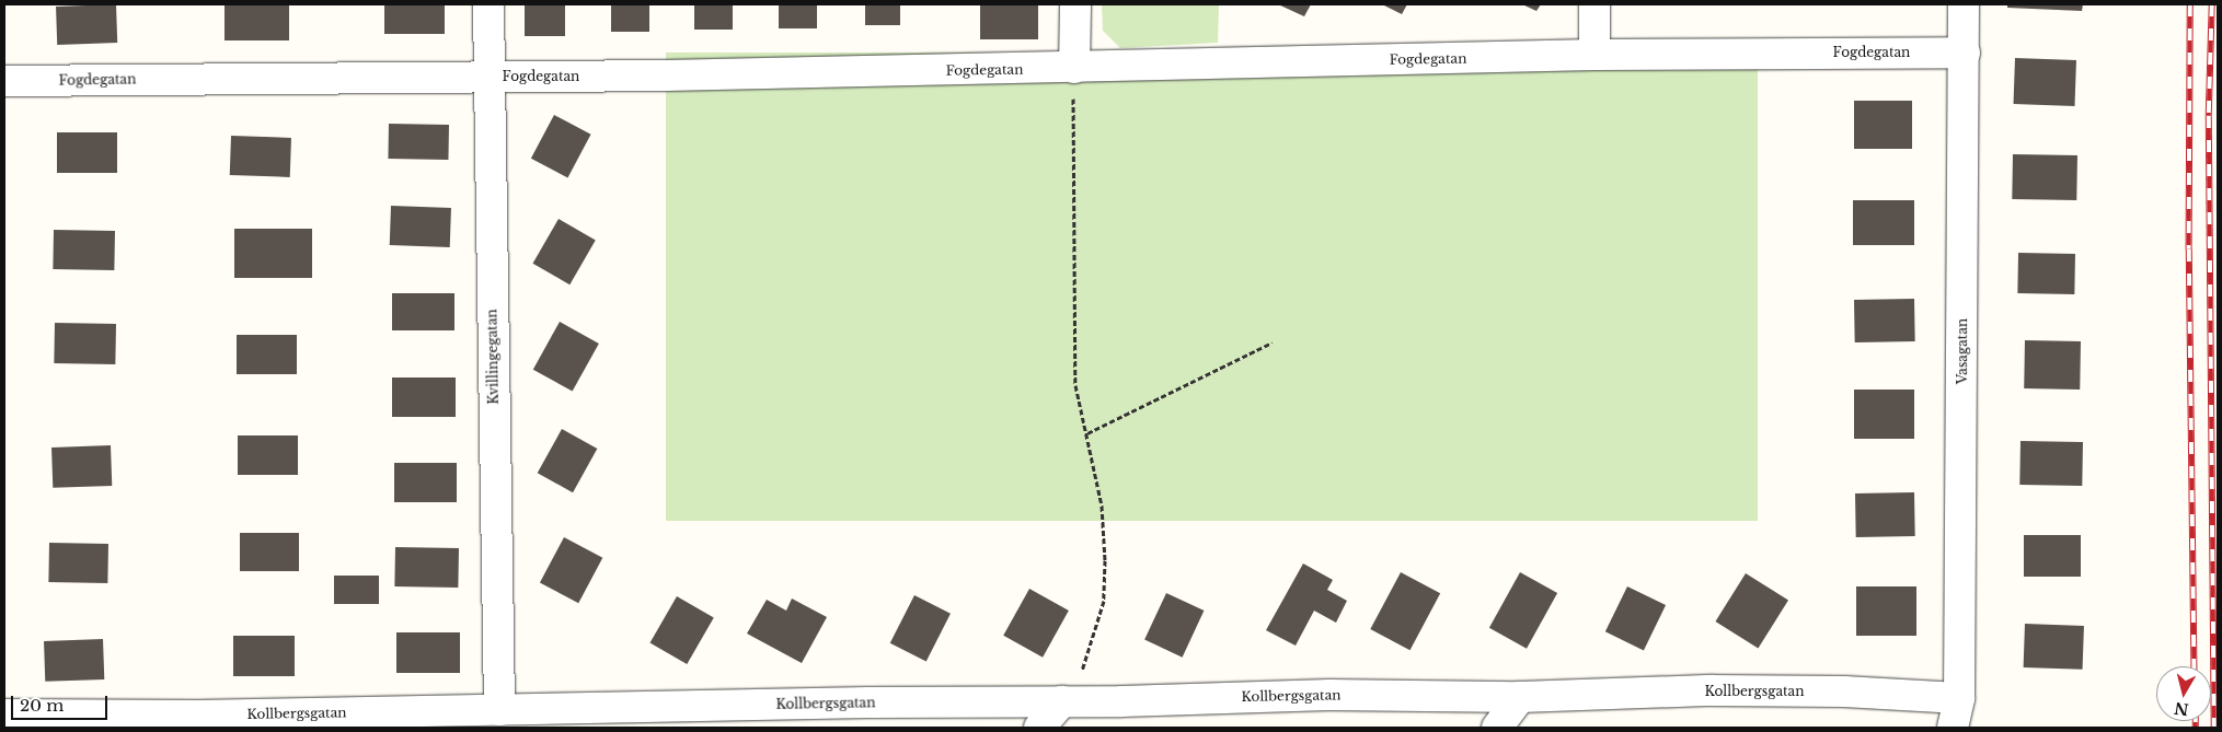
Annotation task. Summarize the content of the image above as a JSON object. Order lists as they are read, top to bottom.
{
  "streets": {
    "street": [
      "Fogdegatan",
      "Vasagatan",
      "Kvillingegatan",
      "Kollbergsgatan"
    ]
  },
  "crossings": [
    ["Fogdegatan", "Vasagatan"],
    ["Fogdegatan", "Kvillingegatan"],
    ["Vasagatan", "Kollbergsgatan"],
    ["Kvillingegatan", "Kollbergsgatan"]
  ],
  "scale_bar": "20 m",
  "north": "bottom"
}
